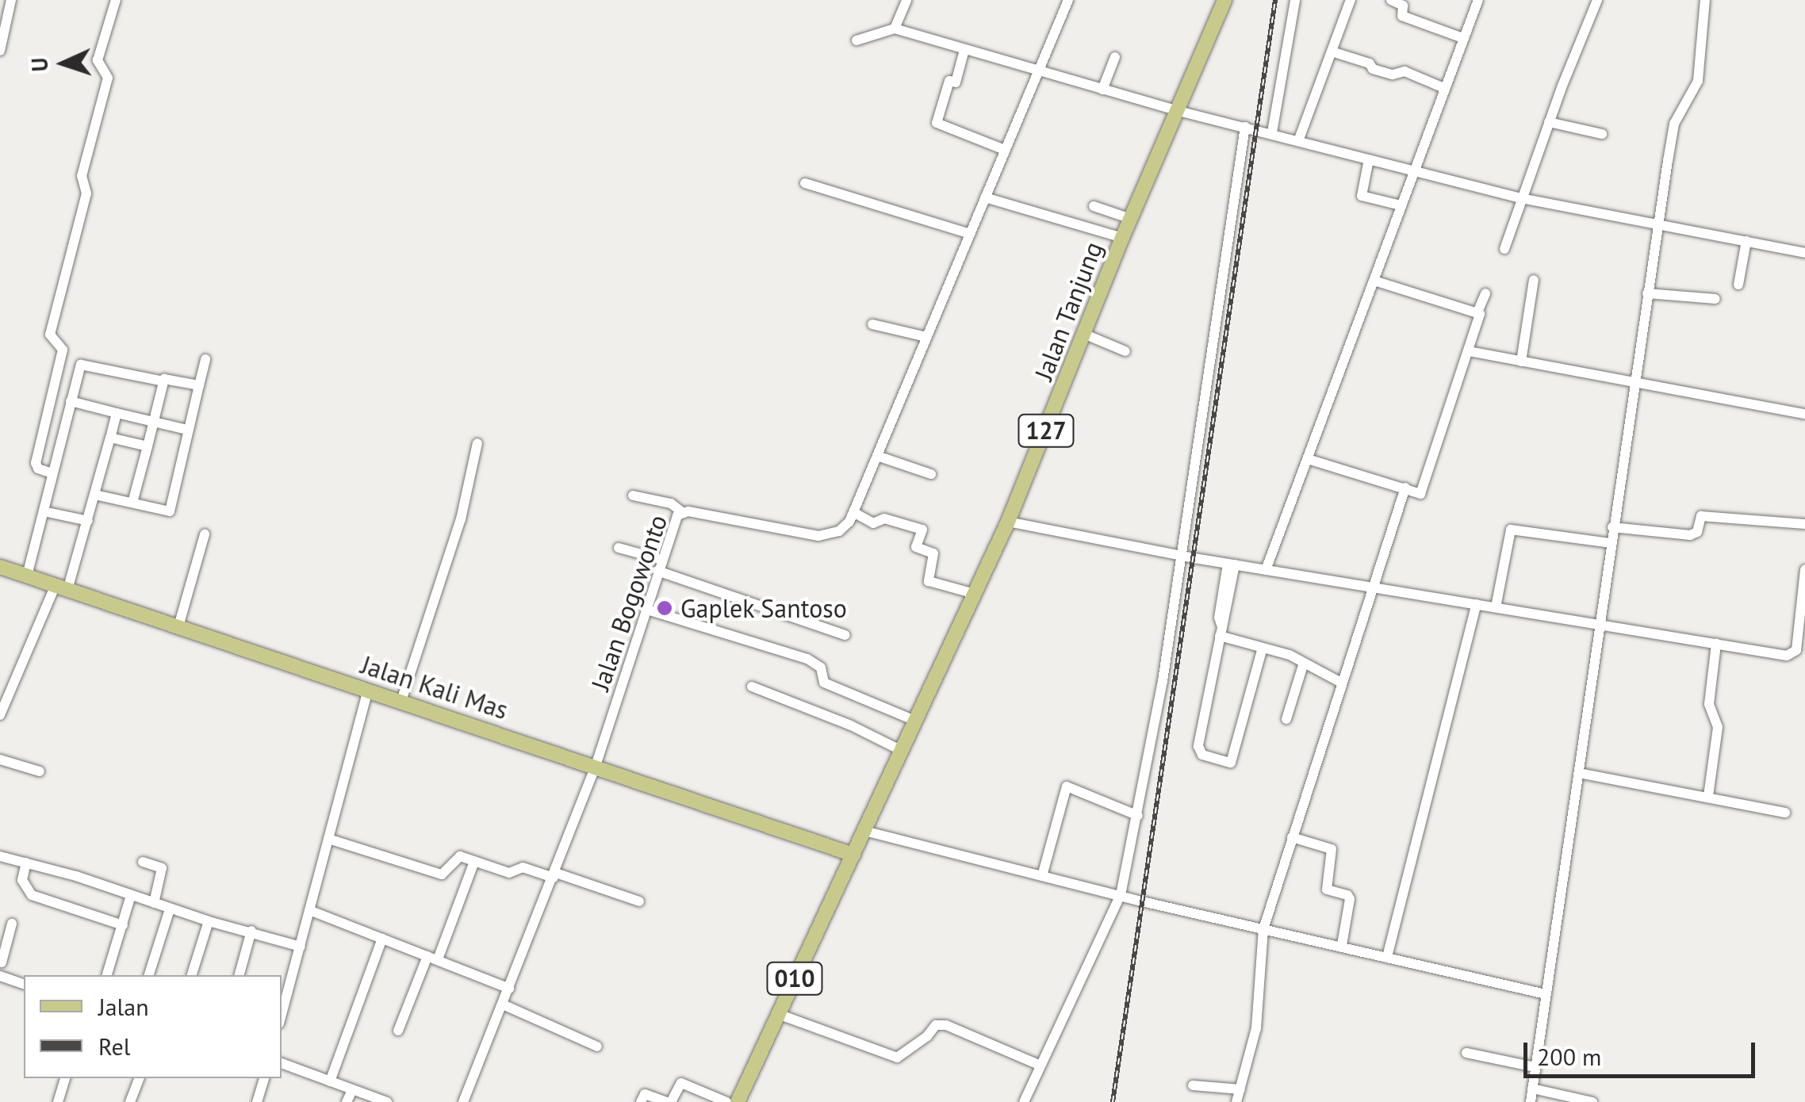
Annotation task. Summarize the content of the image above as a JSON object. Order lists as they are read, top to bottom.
{
  "streets": {
    "main road": [
      "Jalan Tanjung",
      "127",
      "Jalan Kali Mas",
      "010"
    ],
    "street": ["Jalan Bogowonto"]
  },
  "crossings": [
    ["Jalan Tanjung", "Jalan Kali Mas"],
    ["Jalan Tanjung", "010"],
    ["Jalan Bogowonto", "Jalan Kali Mas"],
    ["Jalan Kali Mas", "010"]
  ],
  "places": ["Gaplek Santoso"],
  "legend": ["Jalan", "Rel"],
  "scale_bar": "200 m",
  "north": "left"
}
